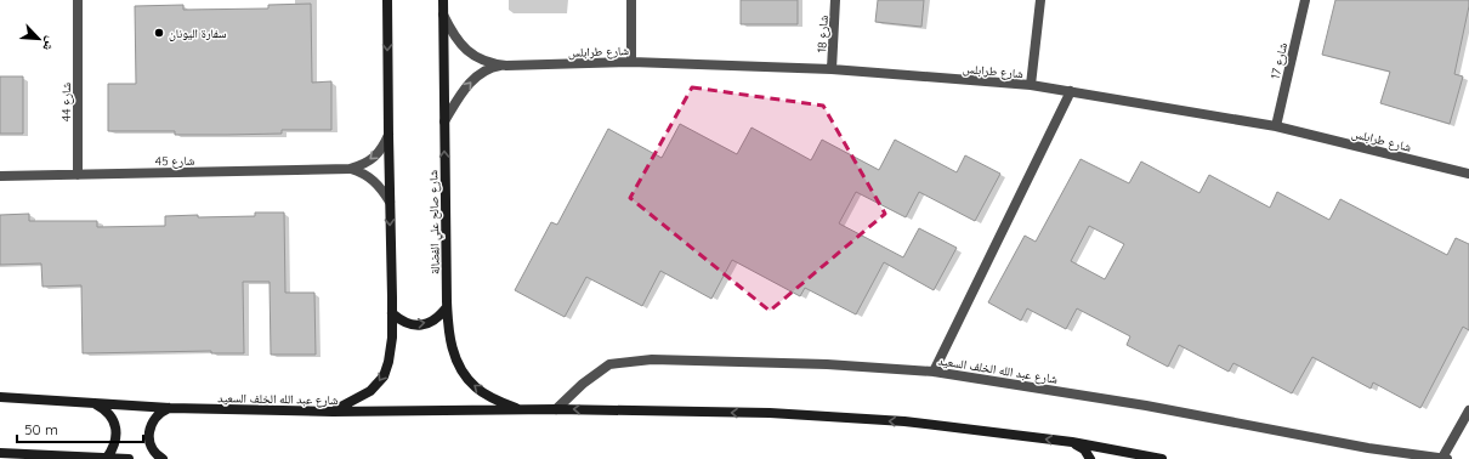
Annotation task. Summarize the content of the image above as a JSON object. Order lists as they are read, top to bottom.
{
  "streets": {
    "main road": ["شارع صالح علي الفضالة", "شارع عبد الله الخلف السعيد"],
    "street": [
      "شارع 18",
      "شارع طرابلس",
      "شارع 17",
      "شارع 44",
      "شارع 45"
    ]
  },
  "crossings": [
    ["شارع 18", "شارع طرابلس"],
    ["شارع طرابلس", "شارع 17"],
    ["شارع طرابلس", "شارع صالح علي الفضالة"],
    ["شارع 44", "شارع 45"],
    ["شارع صالح علي الفضالة", "شارع عبد الله الخلف السعيد"]
  ],
  "places": ["سفارة اليونان"],
  "scale_bar": "50 m",
  "north": "bottom right"
}
